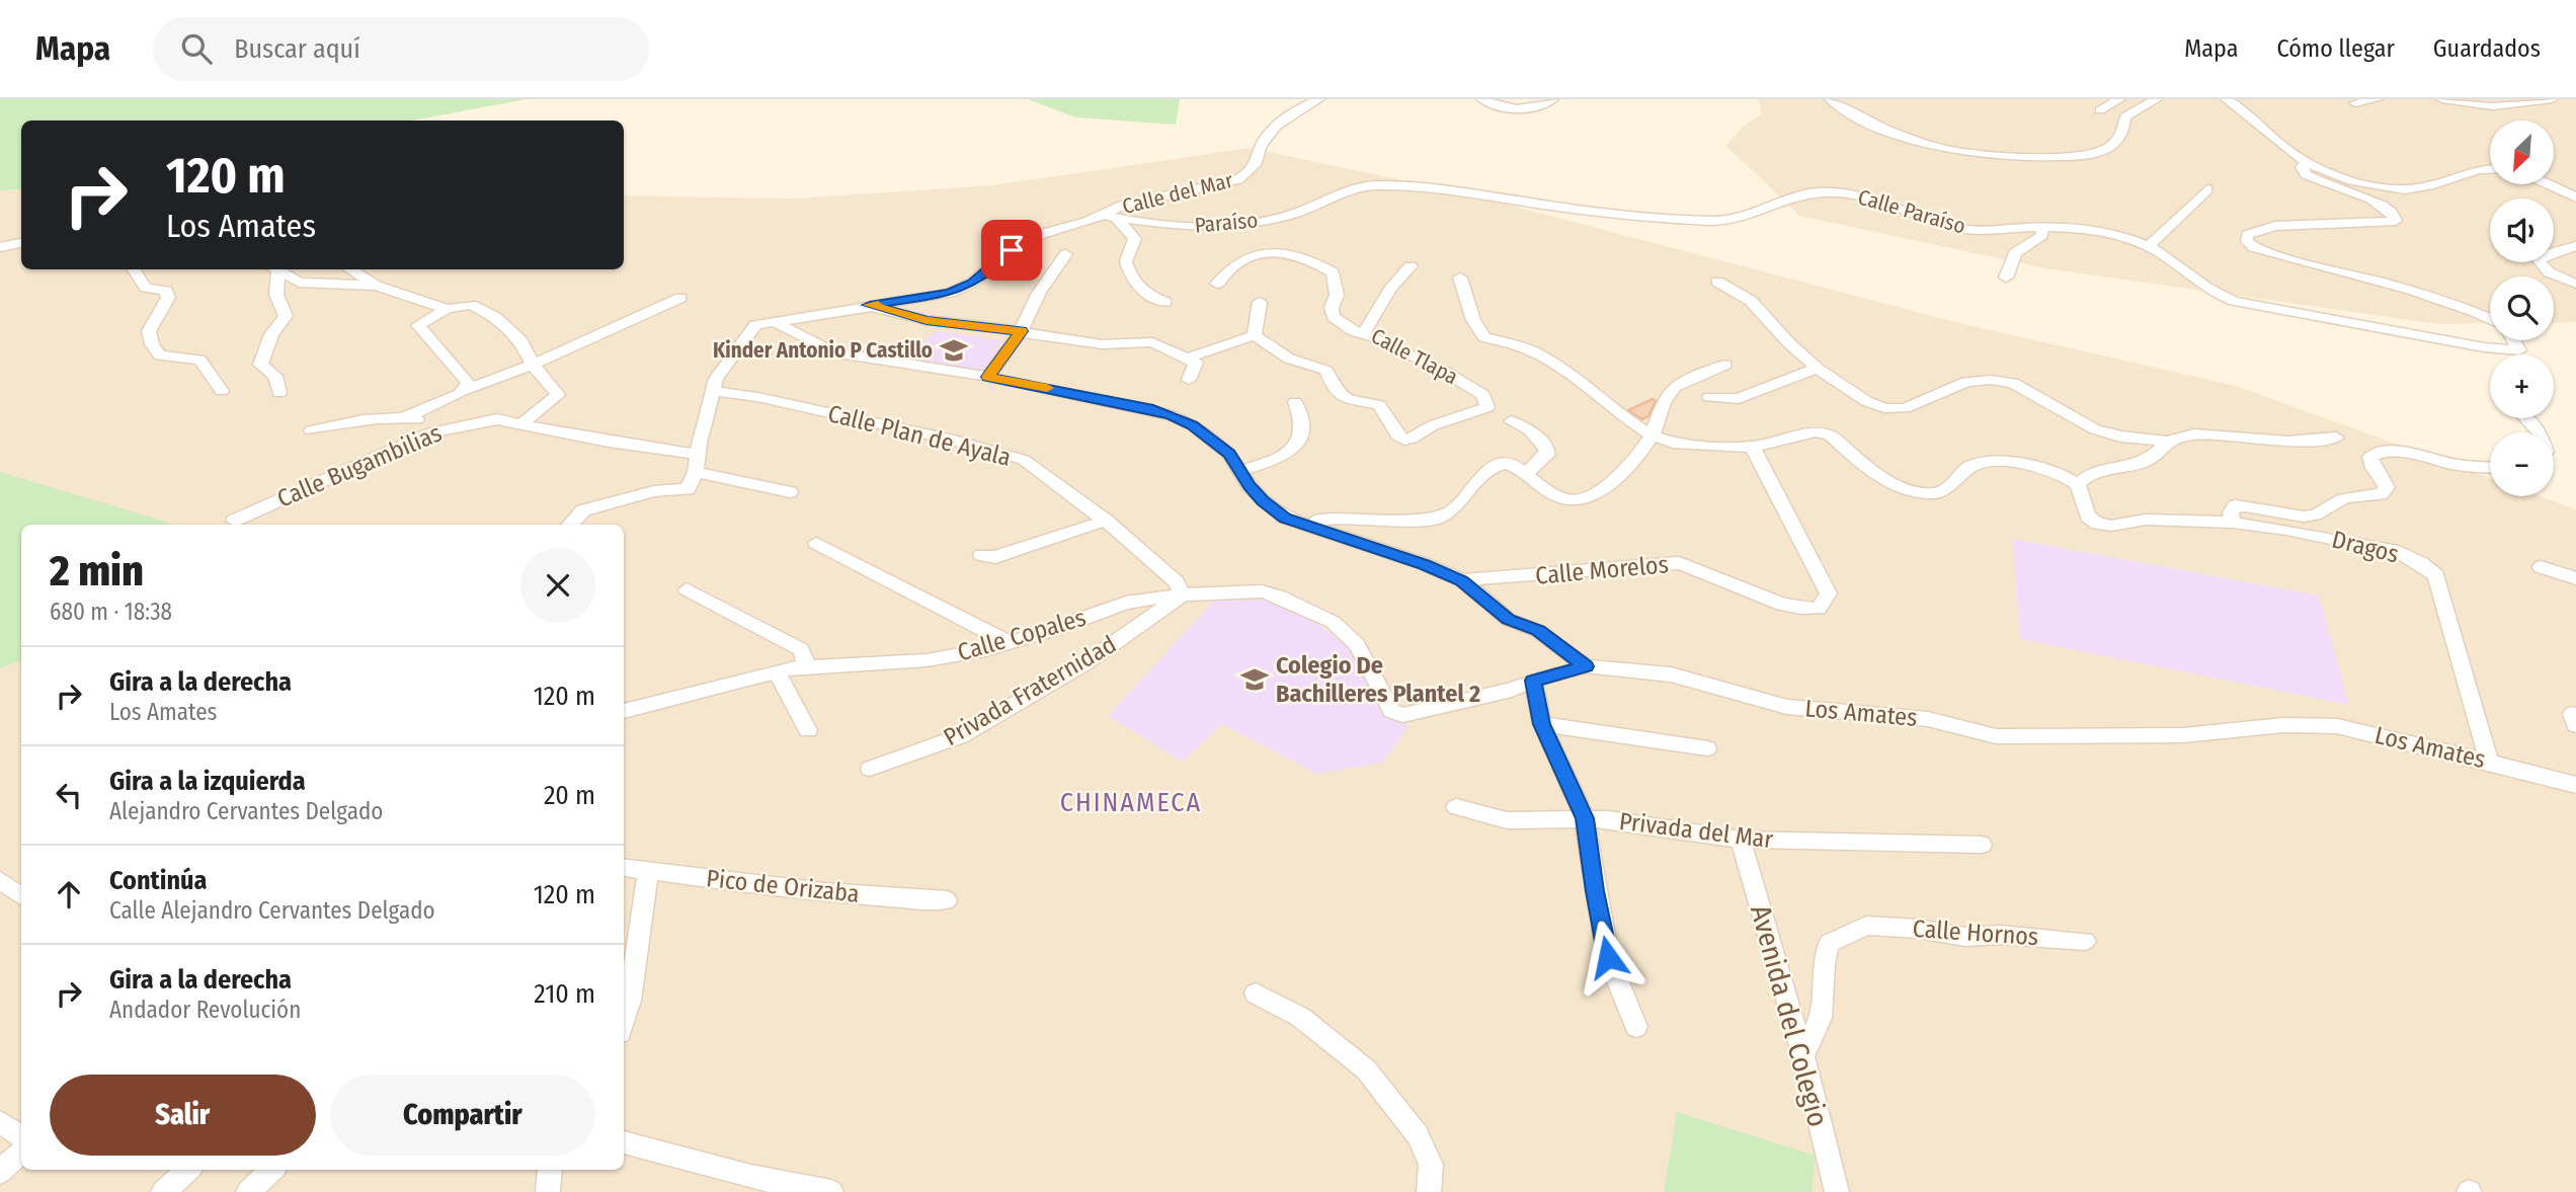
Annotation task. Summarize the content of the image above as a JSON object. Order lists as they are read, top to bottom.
{
  "streets": {
    "street": [
      "Calle del Mar",
      "Calle Paraíso",
      "Paraíso",
      "Calle Tlapa",
      "Calle Plan de Ayala",
      "Calle Bugambilias",
      "Dragos",
      "Calle Morelos",
      "Calle Copales",
      "Privada Fraternidad",
      "Los Amates",
      "Privada del Mar",
      "Pico de Orizaba",
      "Calle Hornos",
      "Avenida del Colegio"
    ]
  },
  "crossings": [
    ["Calle del Mar", "Paraíso"],
    ["Calle del Mar", "Calle Plan de Ayala"],
    ["Calle del Mar", "Calle Bugambilias"],
    ["Calle Paraíso", "Paraíso"],
    ["Calle Plan de Ayala", "Calle Copales"],
    ["Calle Plan de Ayala", "Privada Fraternidad"],
    ["Calle Plan de Ayala", "Los Amates"],
    ["Dragos", "Los Amates"],
    ["Calle Copales", "Privada Fraternidad"],
    ["Calle Copales", "Los Amates"],
    ["Privada Fraternidad", "Los Amates"],
    ["Privada del Mar", "Avenida del Colegio"],
    ["Calle Hornos", "Avenida del Colegio"]
  ],
  "districts": ["CHINAMECA"],
  "places": {
    "school or university": ["Kinder Antonio P Castillo", "Colegio De Bachilleres Plantel 2"]
  },
  "north": "bottom left",
  "page": {
    "header": "Mapa",
    "search": "Buscar aquí",
    "nav": ["Mapa", "Cómo llegar", "Guardados"],
    "map_buttons": ["+", "−"],
    "turn": ["120 m", "Los Amates"],
    "heading": ["2 min", "680 m · 18:38"],
    "list": [
      {
        "name": "Gira a la derecha",
        "note": "Los Amates",
        "value": "120 m"
      },
      {
        "name": "Gira a la izquierda",
        "note": "Alejandro Cervantes Delgado",
        "value": "20 m"
      },
      {
        "name": "Continúa",
        "note": "Calle Alejandro Cervantes Delgado",
        "value": "120 m"
      },
      {
        "name": "Gira a la derecha",
        "note": "Andador Revolución",
        "value": "210 m"
      }
    ],
    "buttons": ["Salir", "Compartir"]
  }
}
